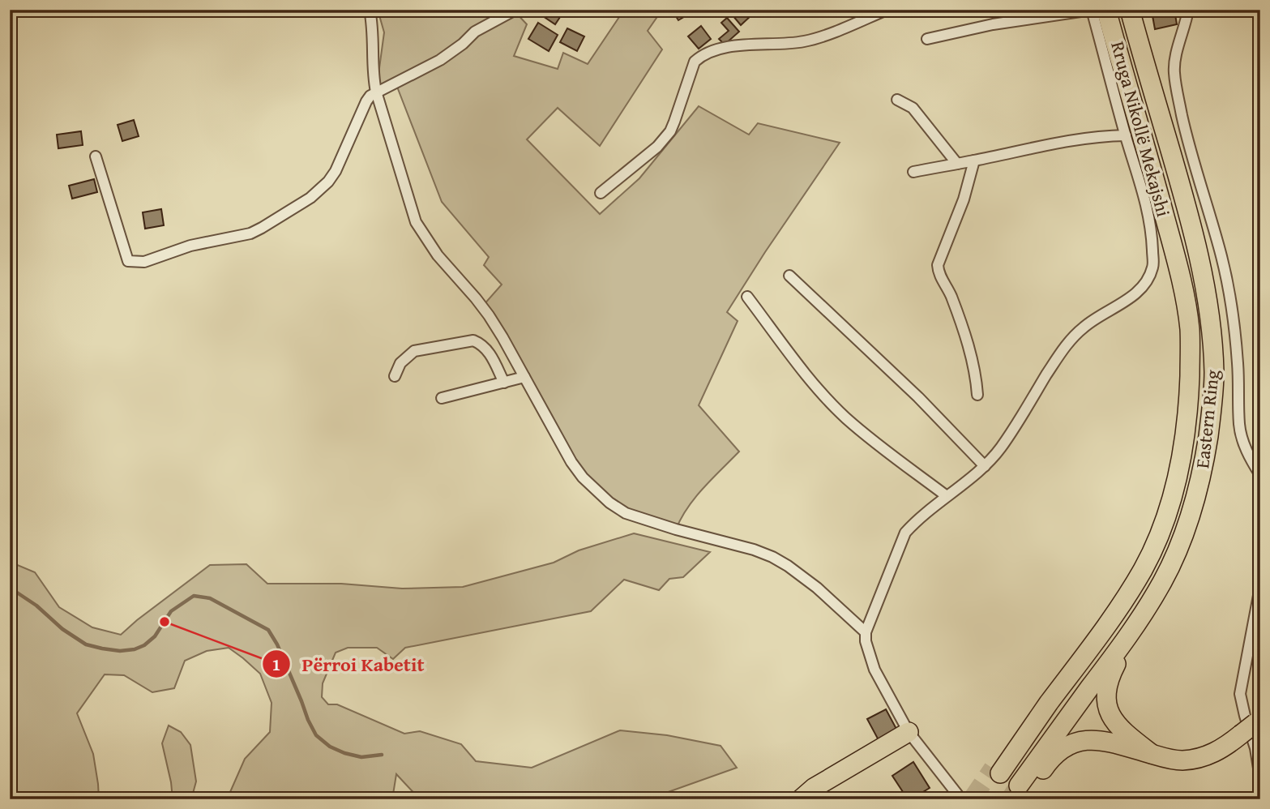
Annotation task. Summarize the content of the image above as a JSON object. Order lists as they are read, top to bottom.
{
  "streets": {
    "highway": ["Eastern Ring"],
    "street": ["Rruga Nikollë Mekajshi"]
  },
  "places": ["Përroi Kabetit"]
}
